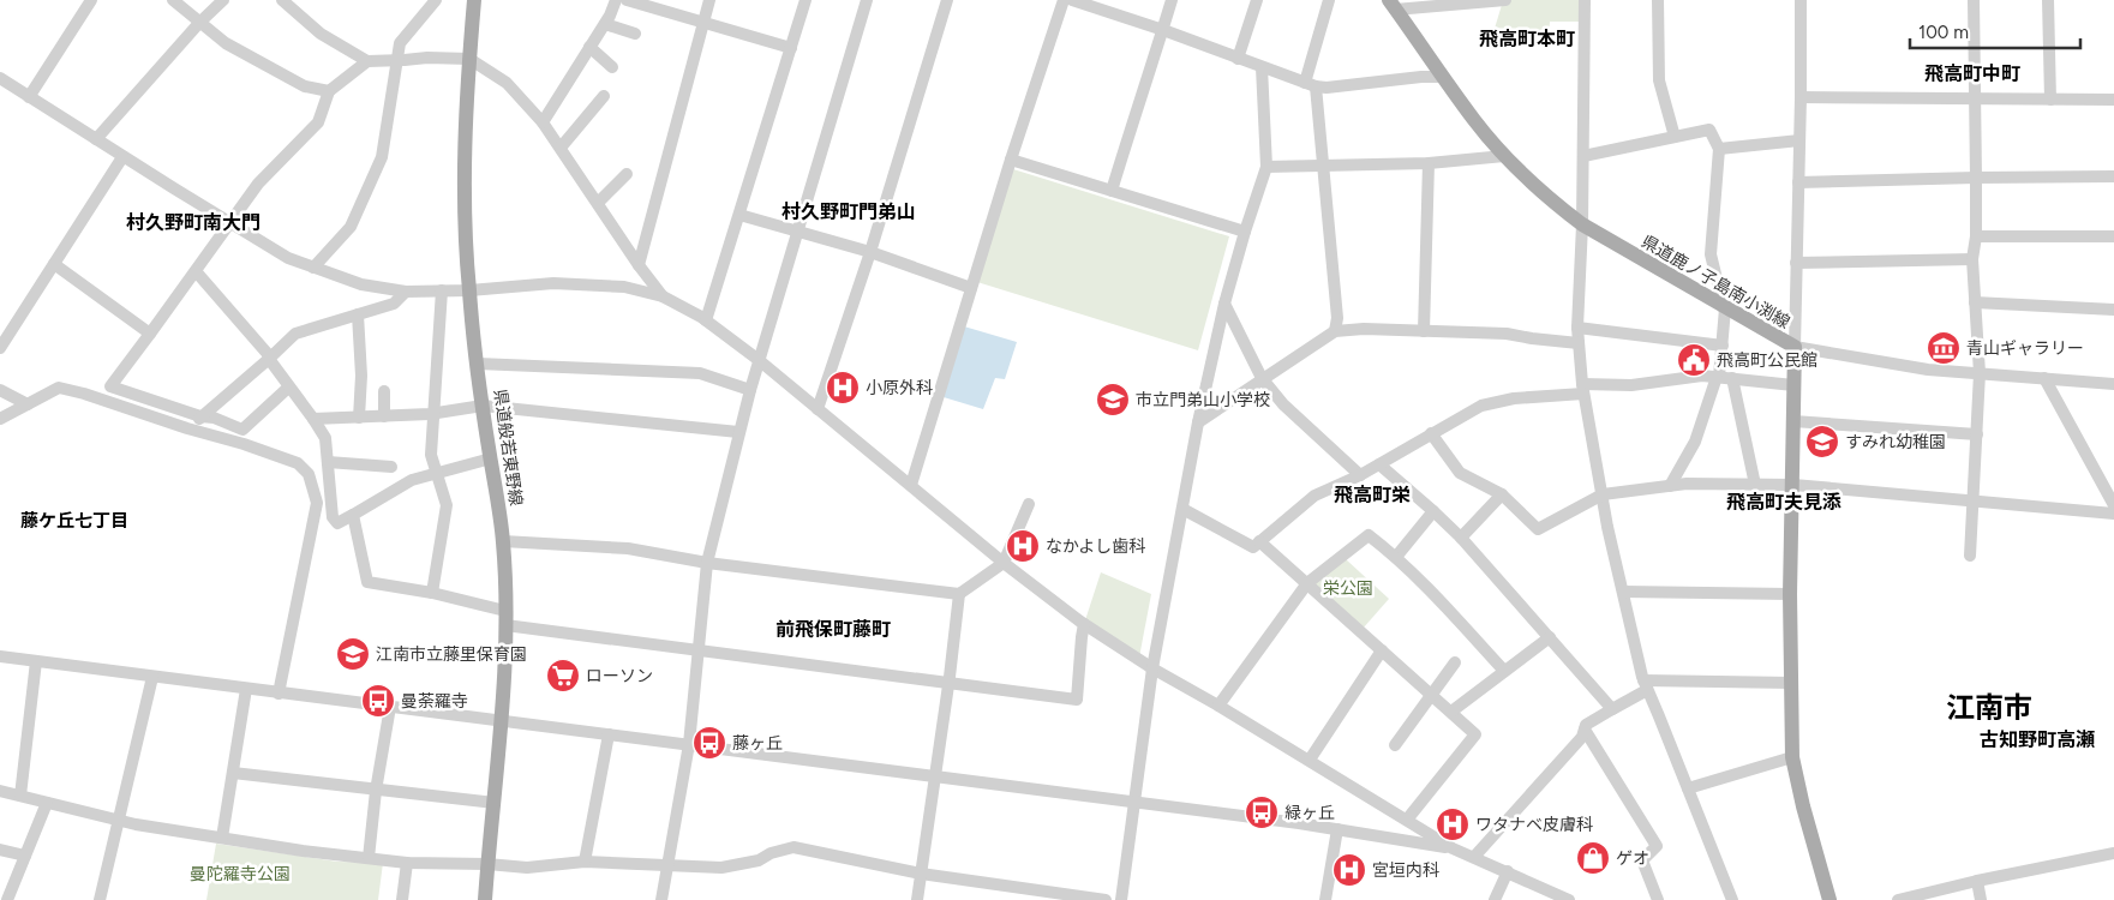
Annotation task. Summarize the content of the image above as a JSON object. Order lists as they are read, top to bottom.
{
  "streets": {
    "main road": ["県道鹿ノ子島南小渕線", "県道般若東野線"]
  },
  "districts": [
    "飛高町本町",
    "飛高町中町",
    "村久野町門弟山",
    "村久野町南大門",
    "飛高町栄",
    "飛高町夫見添",
    "藤ケ丘七丁目",
    "前飛保町藤町",
    "江南市",
    "古知野町高瀬"
  ],
  "parks": ["栄公園", "曼陀羅寺公園"],
  "places": {
    "museum": ["青山ギャラリー"],
    "public building": ["飛高町公民館"],
    "hospital": [
      "小原外科",
      "なかよし歯科",
      "ワタナベ皮膚科",
      "宮垣内科"
    ],
    "school or university": ["市立門弟山小学校", "すみれ幼稚園", "江南市立藤里保育園"],
    "supermarket": ["ローソン"],
    "bus stop": ["曼荼羅寺", "藤ヶ丘", "緑ヶ丘"],
    "shop": ["ゲオ"]
  },
  "scale_bar": "100 m"
}
